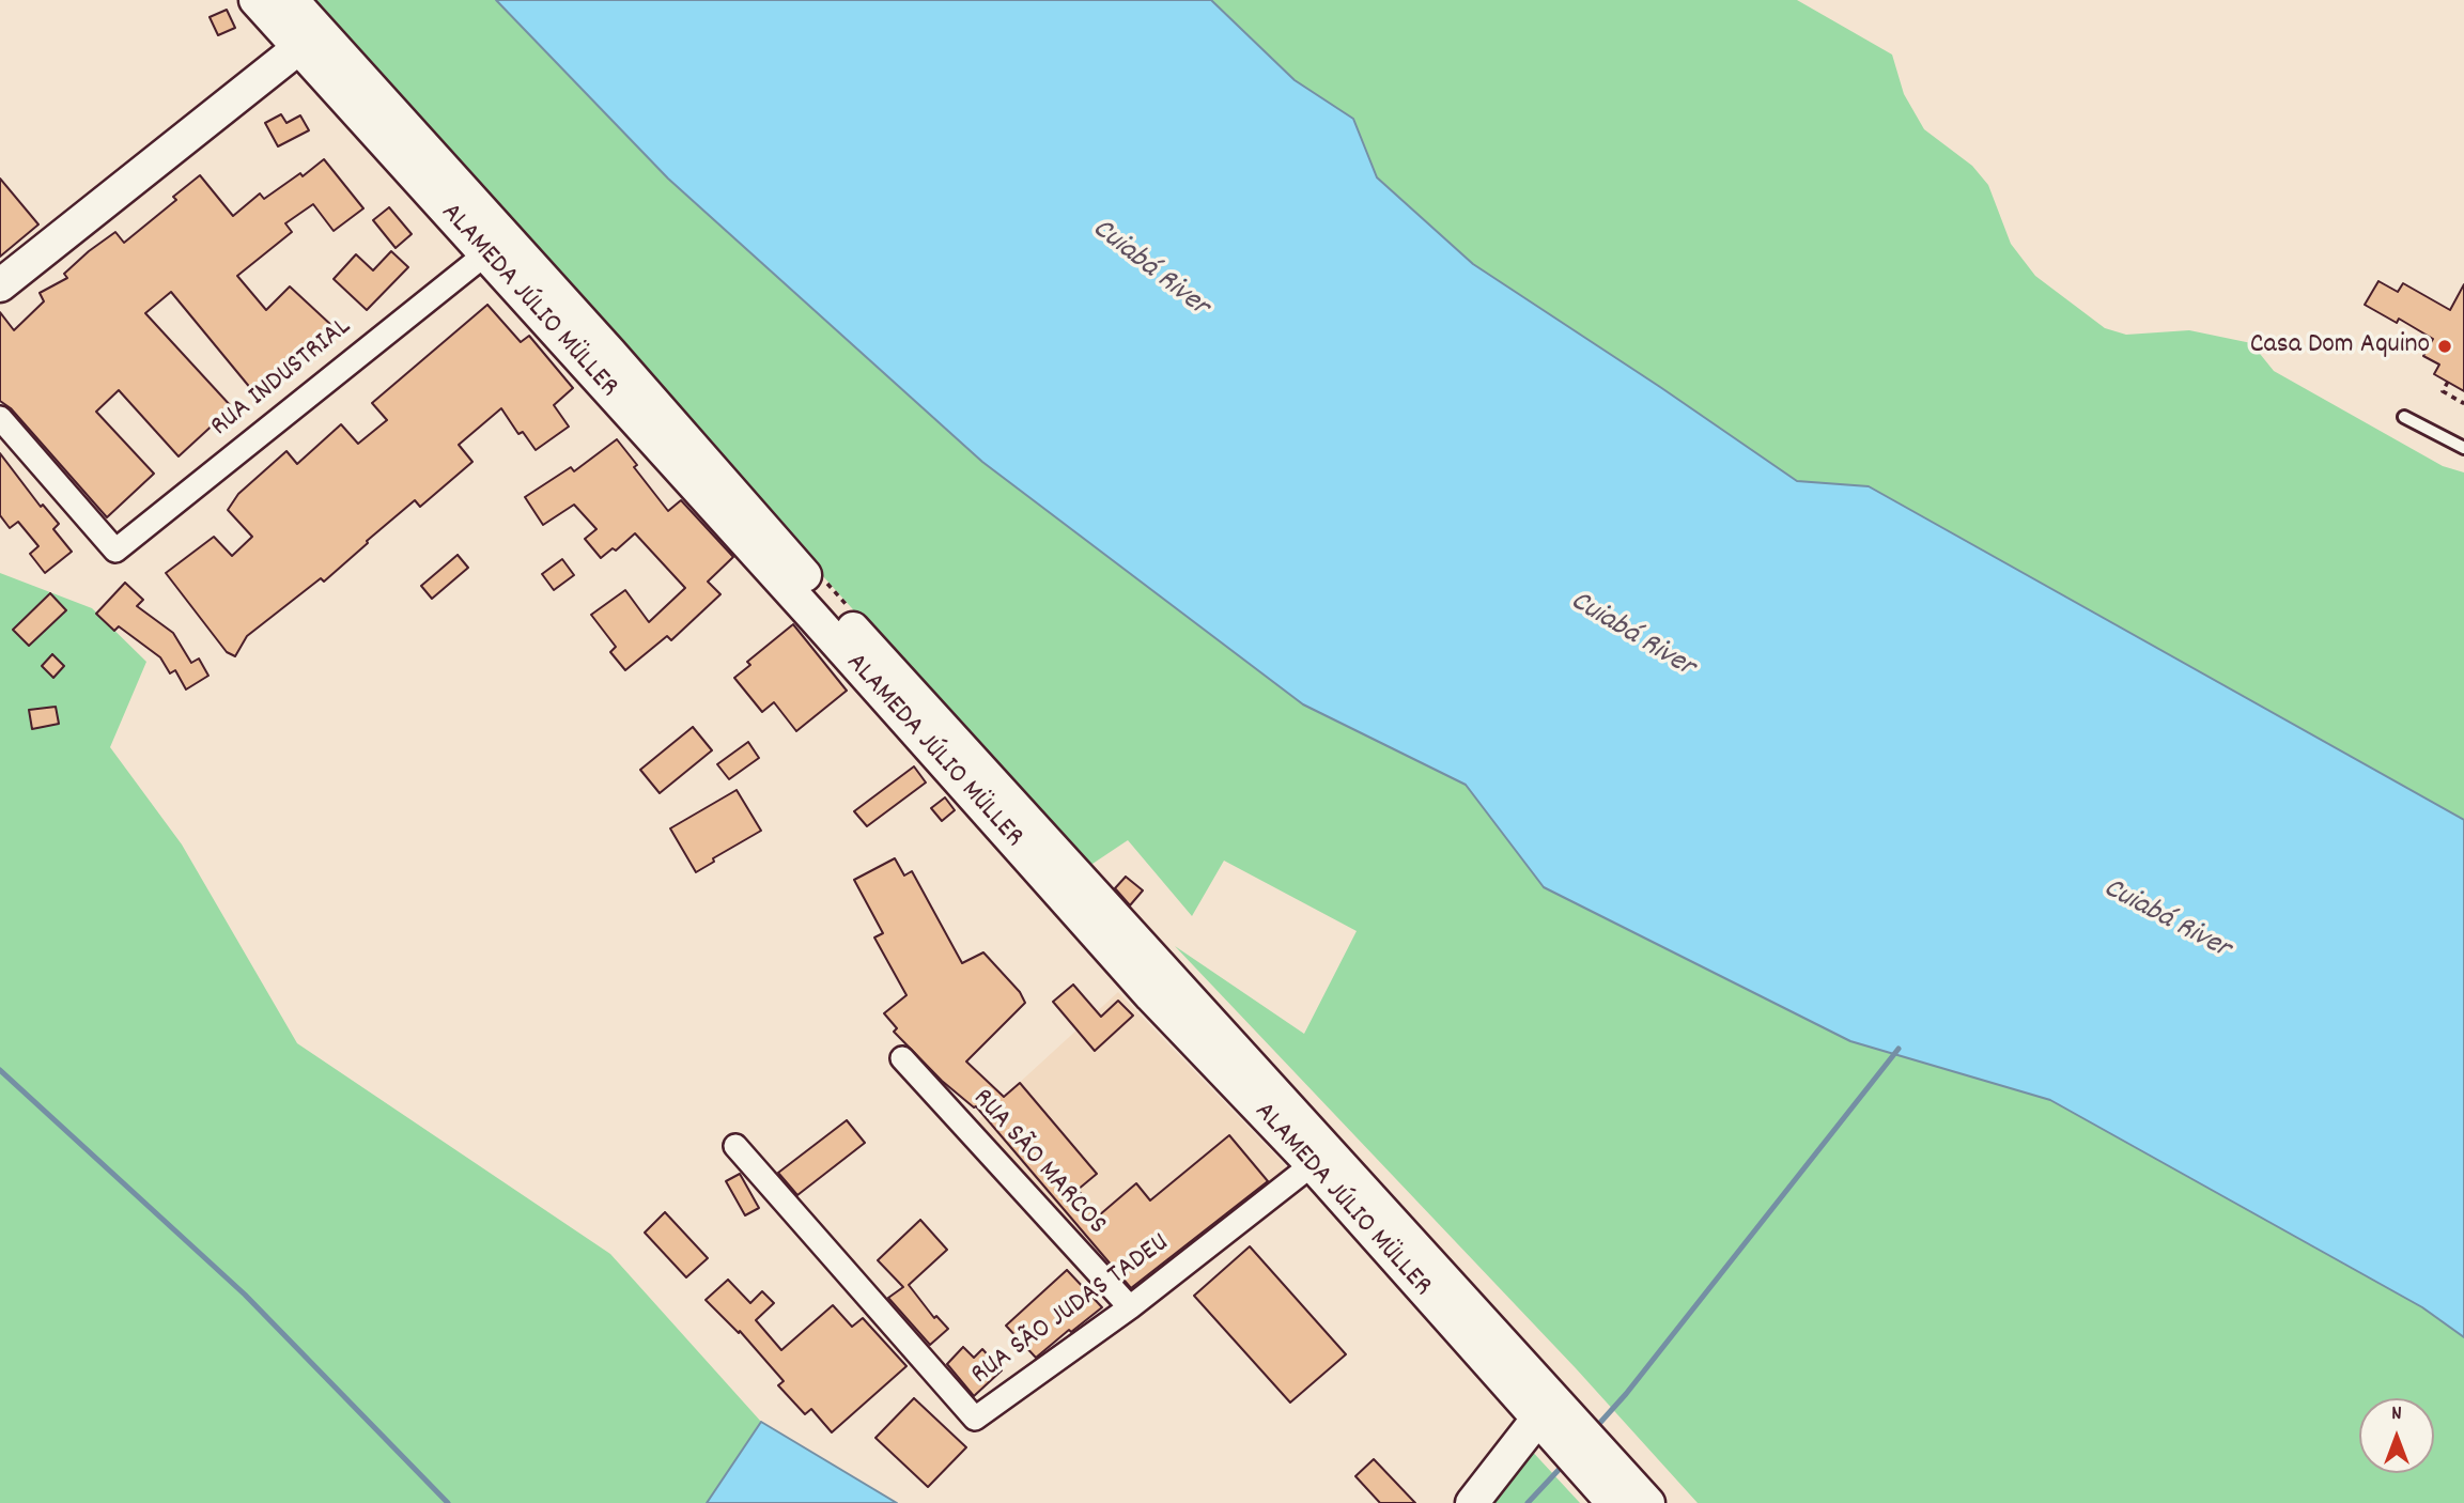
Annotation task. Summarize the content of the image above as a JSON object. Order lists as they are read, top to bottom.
{
  "streets": {
    "main road": ["ALAMEDA JÚLIO MÜLLER"],
    "street": ["RUA INDUSTRIAL", "RUA SÃO MARCOS", "RUA SÃO JUDAS TADEU"]
  },
  "crossings": [
    ["ALAMEDA JÚLIO MÜLLER", "RUA INDUSTRIAL"],
    ["ALAMEDA JÚLIO MÜLLER", "RUA SÃO JUDAS TADEU"],
    ["RUA SÃO MARCOS", "RUA SÃO JUDAS TADEU"]
  ],
  "water": ["Cuiabá River"],
  "places": ["Casa Dom Aquino"],
  "north": "top"
}
